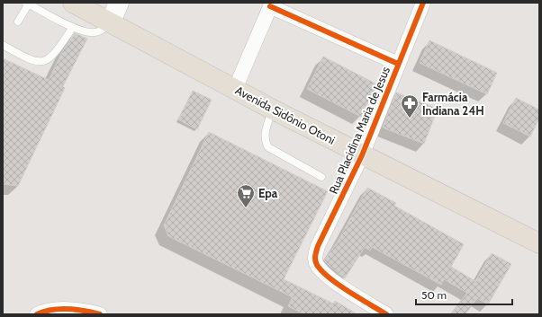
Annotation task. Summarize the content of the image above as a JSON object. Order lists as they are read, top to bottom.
{
  "streets": {
    "main road": ["Avenida Sidônio Otoni"],
    "street": ["Rua Placidina Maria de Jesus"]
  },
  "crossings": [
    ["Avenida Sidônio Otoni", "Rua Placidina Maria de Jesus"]
  ],
  "places": {
    "pharmacy": ["Farmácia Indiana 24H"],
    "supermarket": ["Epa"]
  },
  "scale_bar": "50 m"
}
